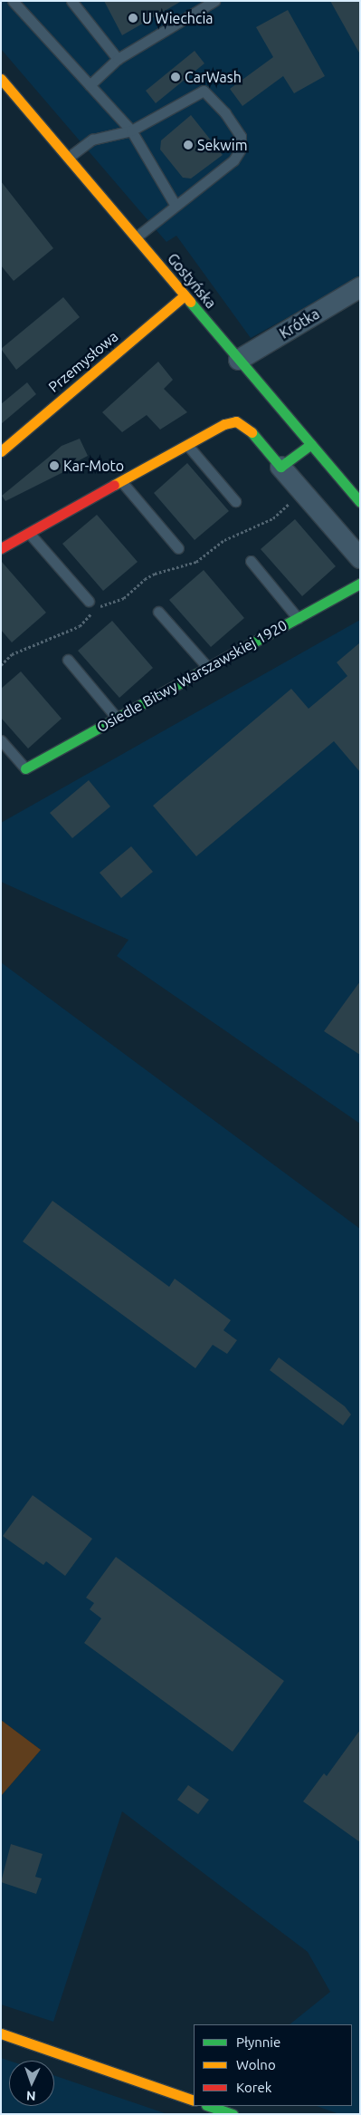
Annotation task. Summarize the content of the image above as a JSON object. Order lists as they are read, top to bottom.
{
  "streets": {
    "street": [
      "Gostyńska",
      "Krótka",
      "Przemysłowa",
      "Osiedle Bitwy Warszawskiej 1920"
    ]
  },
  "crossings": [
    ["Gostyńska", "Krótka"],
    ["Gostyńska", "Przemysłowa"]
  ],
  "places": [
    "U Wiechcia",
    "CarWash",
    "Sekwim",
    "Kar-Moto"
  ],
  "legend": ["Płynnie", "Wolno", "Korek"],
  "north": "bottom"
}
